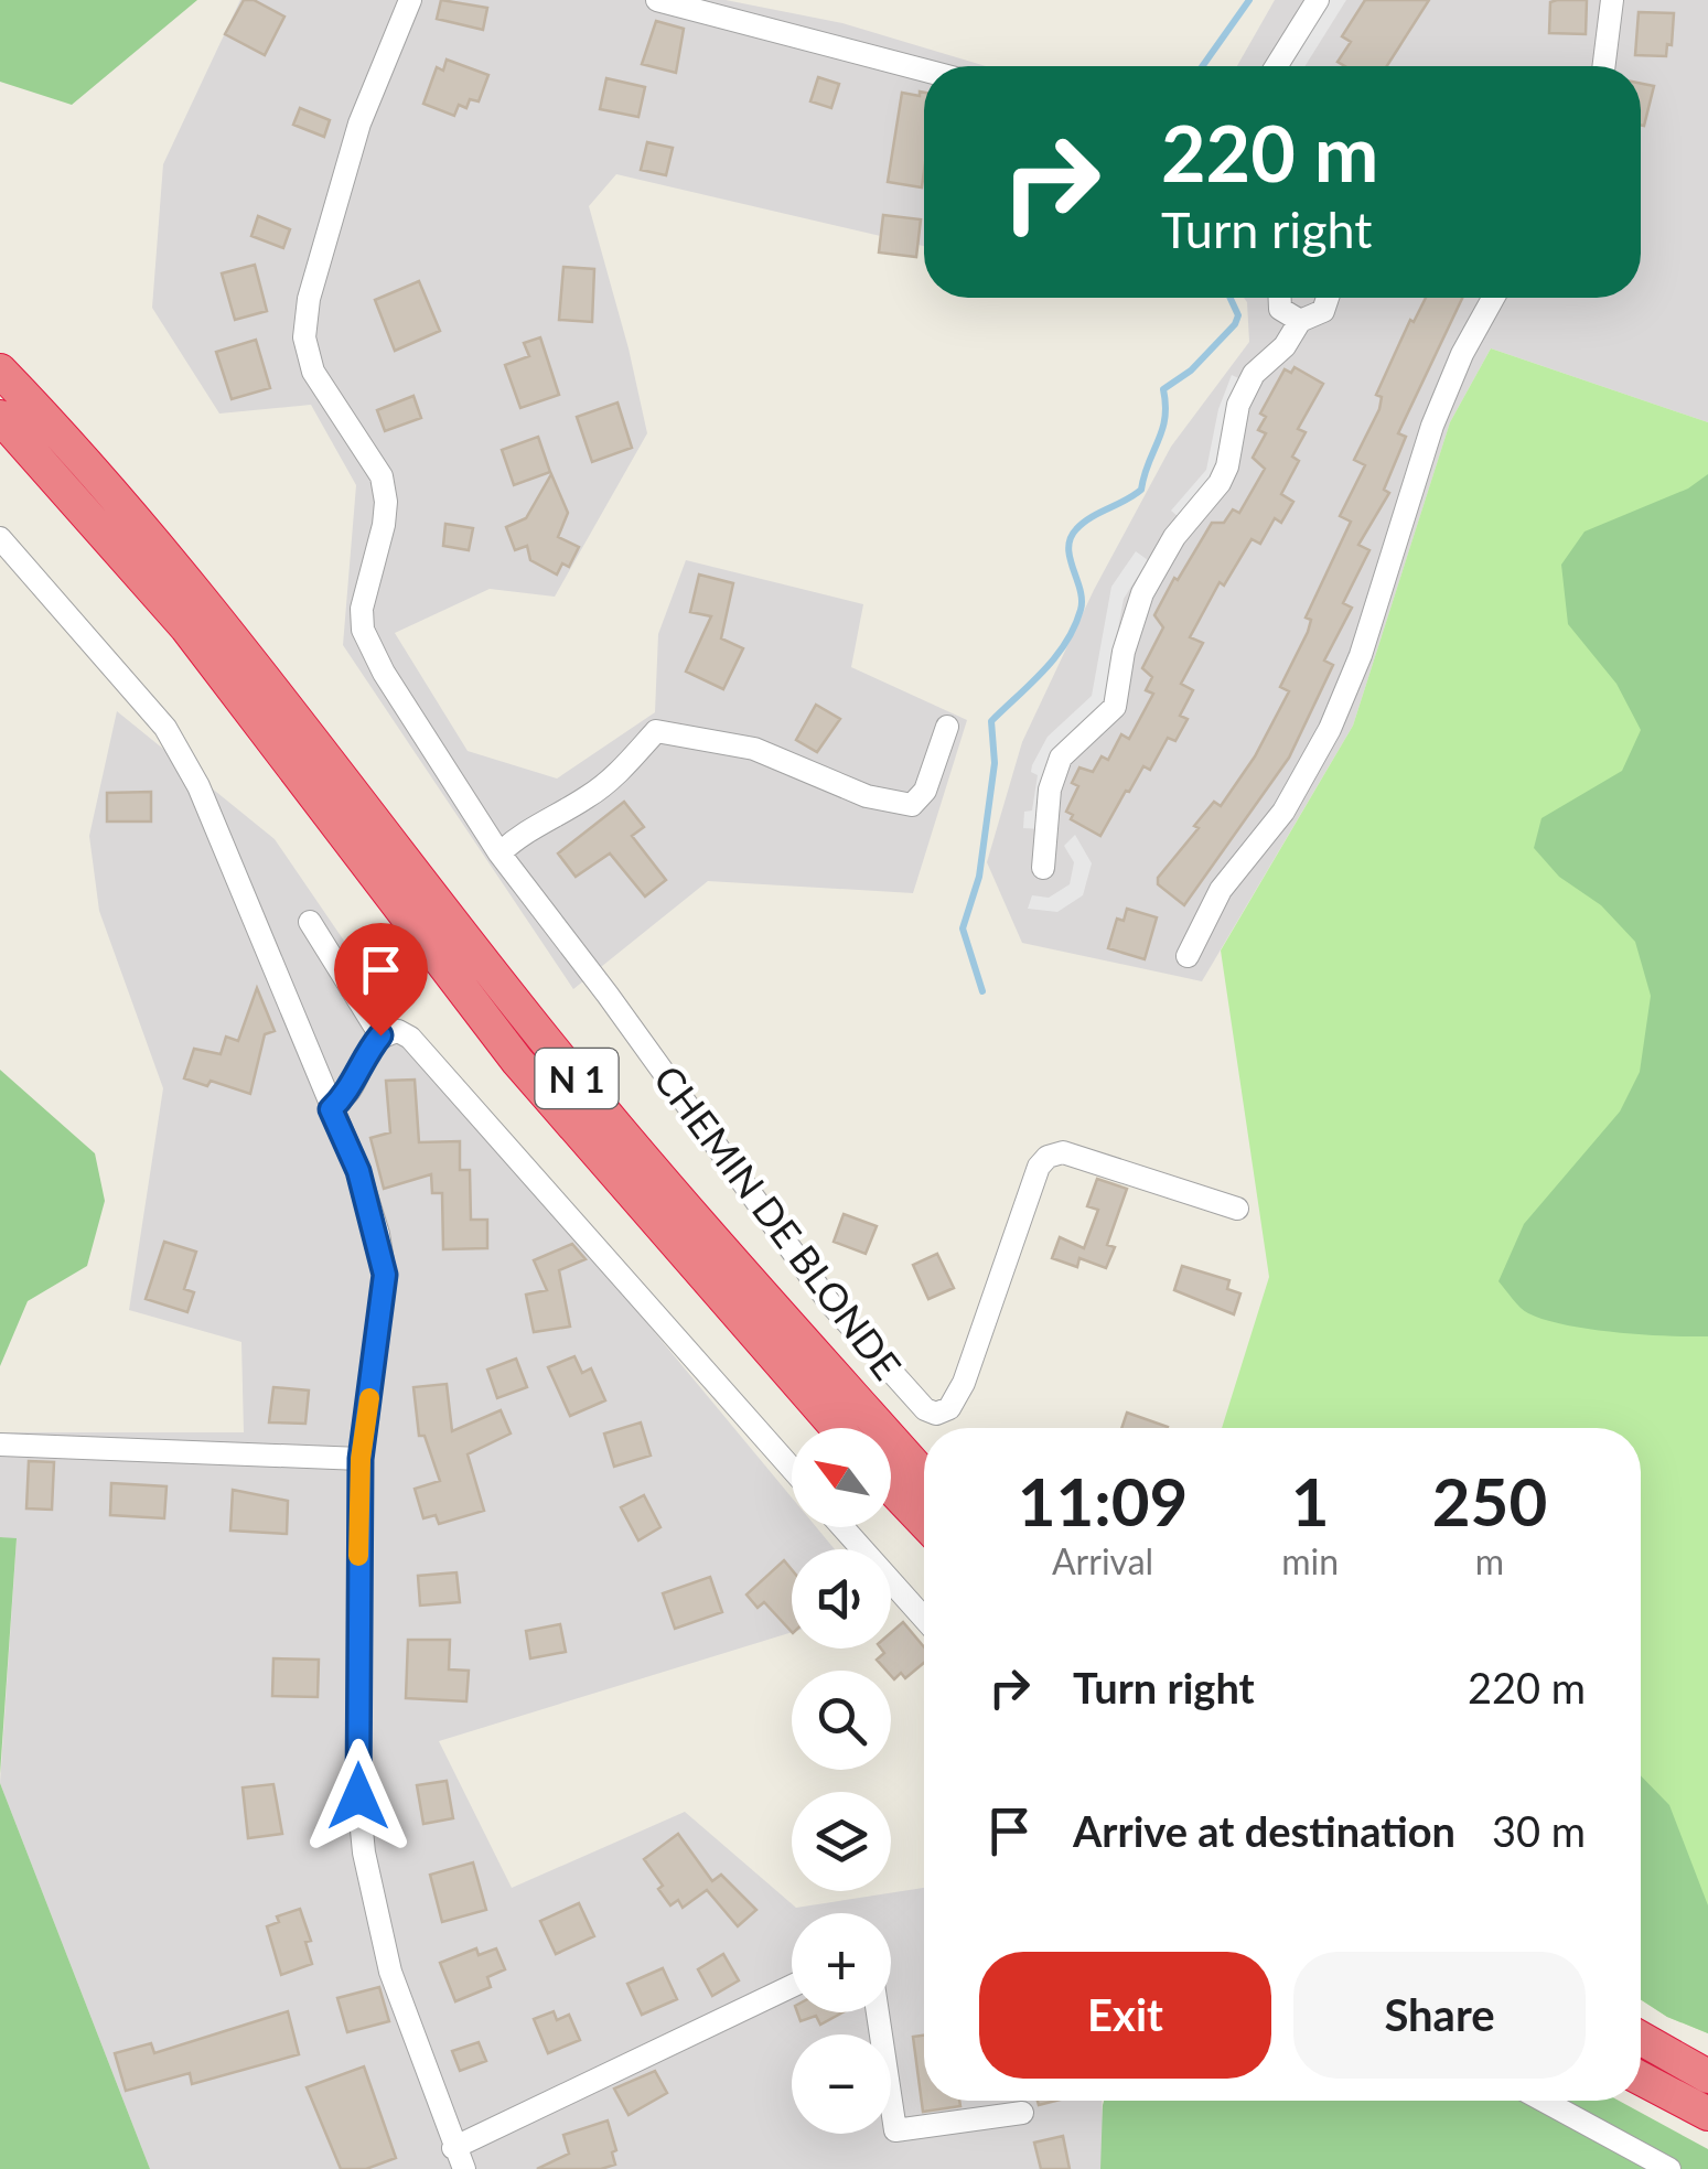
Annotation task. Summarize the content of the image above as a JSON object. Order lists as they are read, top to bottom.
{
  "streets": {
    "highway": ["N 1"],
    "street": ["CHEMIN DE BLONDE"]
  },
  "north": "top left",
  "page": {
    "turn": ["220 m", "Turn right"],
    "map_buttons": ["+", "−"],
    "eta": [
      "11:09",
      "Arrival",
      "1",
      "min",
      "250",
      "m"
    ],
    "list": [
      {
        "name": "Turn right",
        "value": "220 m"
      },
      {
        "name": "Arrive at destination",
        "value": "30 m"
      }
    ],
    "buttons": ["Exit", "Share"]
  }
}
